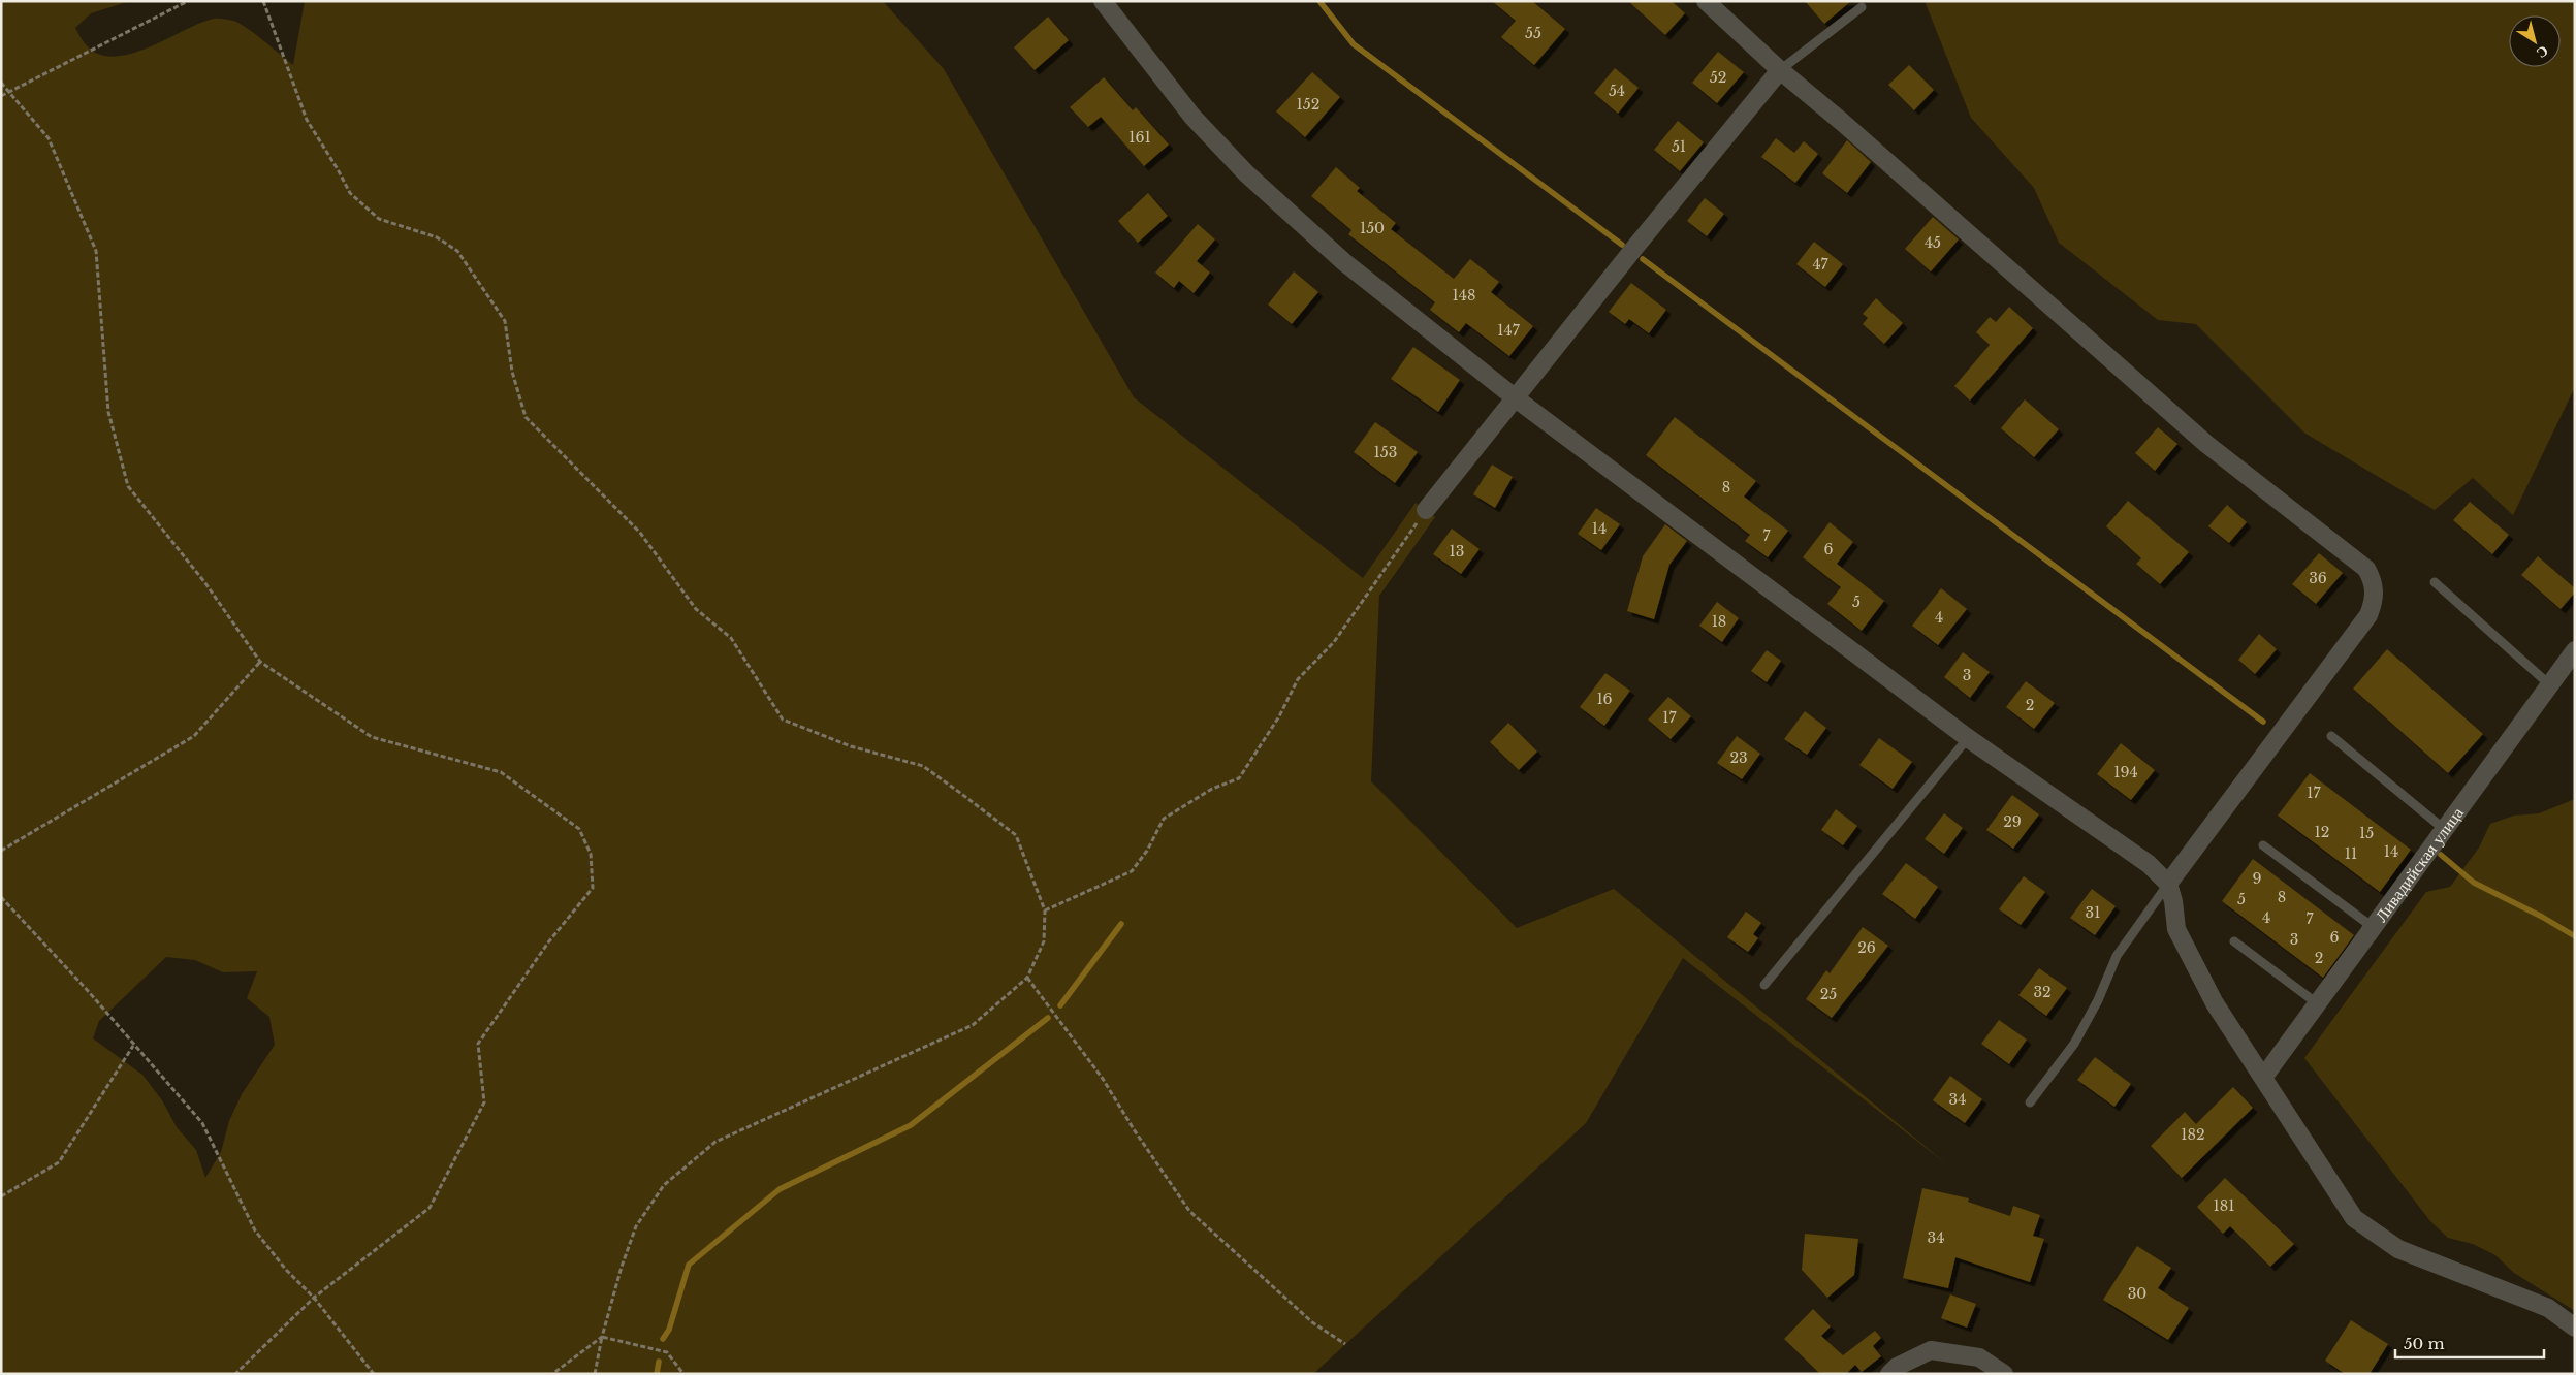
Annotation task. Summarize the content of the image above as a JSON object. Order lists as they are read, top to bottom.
{
  "streets": {
    "street": ["Ливадийская улица"]
  },
  "house_numbers": [
    "55",
    "52",
    "54",
    "152",
    "161",
    "51",
    "150",
    "45",
    "47",
    "148",
    "147",
    "153",
    "8",
    "14",
    "7",
    "6",
    "13",
    "36",
    "5",
    "4",
    "18",
    "3",
    "16",
    "2",
    "17",
    "23",
    "194",
    "17",
    "29",
    "12",
    "15",
    "14",
    "11",
    "9",
    "8",
    "5",
    "31",
    "4",
    "7",
    "6",
    "3",
    "26",
    "2",
    "32",
    "25",
    "34",
    "182",
    "181",
    "34",
    "30"
  ],
  "scale_bar": "50 m",
  "north": "bottom right"
}
